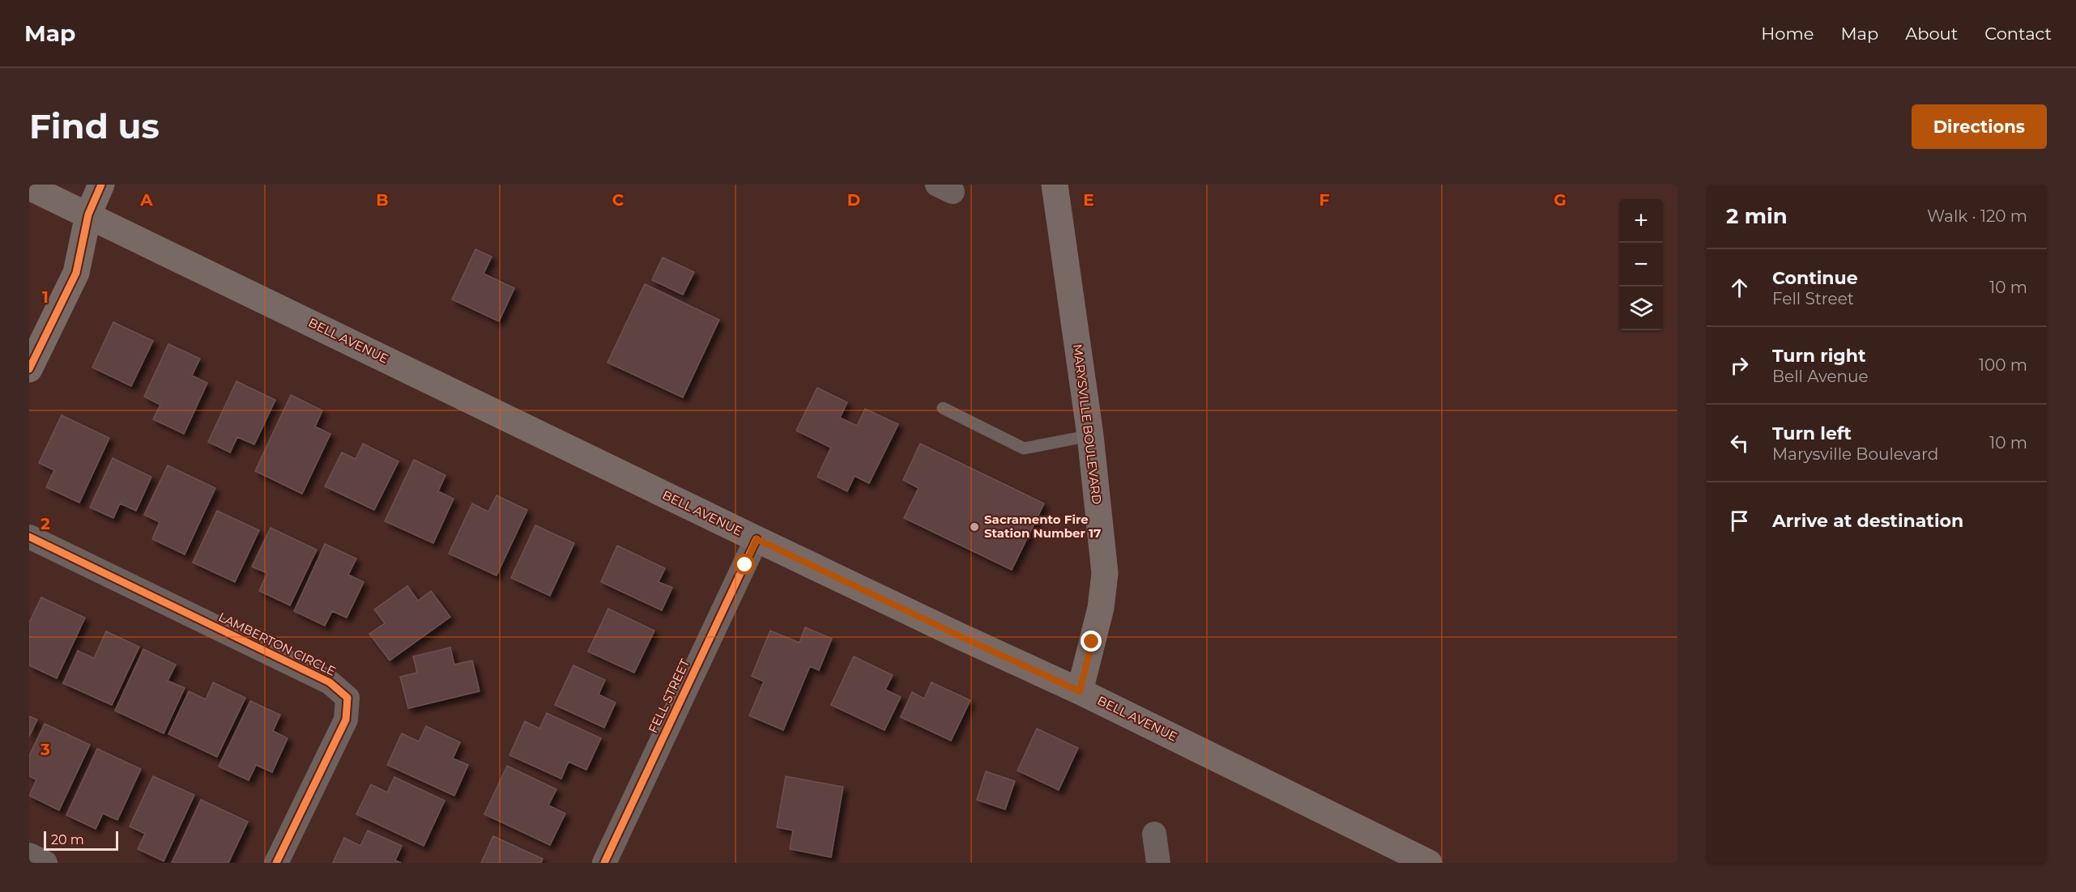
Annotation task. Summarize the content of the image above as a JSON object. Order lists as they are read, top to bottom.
{
  "streets": {
    "main road": ["BELL AVENUE", "MARYSVILLE BOULEVARD"],
    "street": ["LAMBERTON CIRCLE", "FELL STREET"]
  },
  "crossings": [
    ["BELL AVENUE", "MARYSVILLE BOULEVARD"],
    ["BELL AVENUE", "FELL STREET"]
  ],
  "places": ["Sacramento Fire Station Number 17"],
  "scale_bar": "20 m",
  "page": {
    "header": "Map",
    "nav": [
      "Home",
      "Map",
      "About",
      "Contact"
    ],
    "buttons": "Directions",
    "title": "Find us",
    "heading": ["2 min", "Walk · 120 m"],
    "map_buttons": ["+", "−"],
    "list": [
      ["Continue", "Fell Street", "10 m"],
      ["Turn right", "Bell Avenue", "100 m"],
      ["Turn left", "Marysville Boulevard", "10 m"],
      "Arrive at destination"
    ],
    "scale": "20 m"
  },
  "grid": {
    "columns": [
      "A",
      "B",
      "C",
      "D",
      "E",
      "F",
      "G"
    ],
    "rows": ["1", "2", "3"]
  }
}
